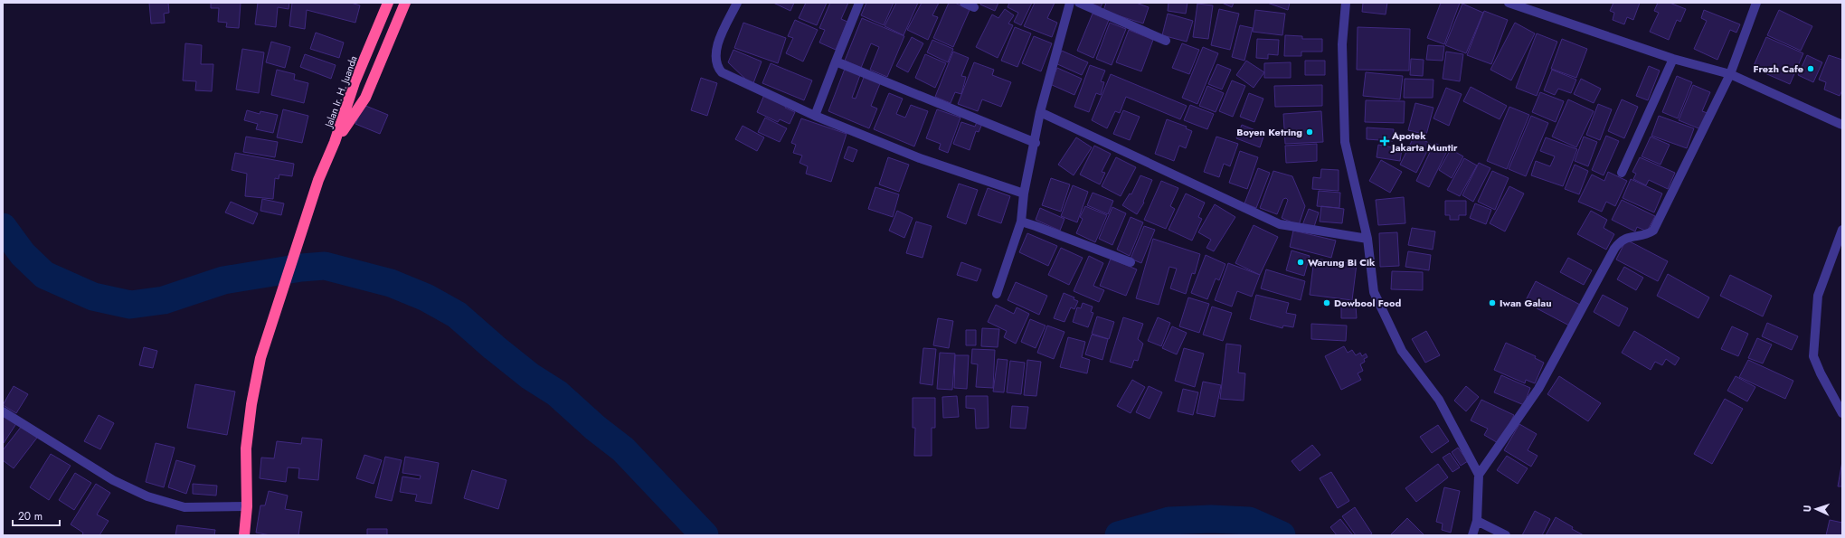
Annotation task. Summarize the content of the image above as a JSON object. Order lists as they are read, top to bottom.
{
  "streets": {
    "highway": ["Jalan Ir. H. Juanda"]
  },
  "places": {
    "other": [
      "Frezh Cafe",
      "Boyen Ketring",
      "Warung Bi Cik",
      "Dowbool Food",
      "Iwan Galau"
    ],
    "health": ["Apotek Jakarta Muntir"]
  },
  "scale_bar": "20 m",
  "north": "left"
}
